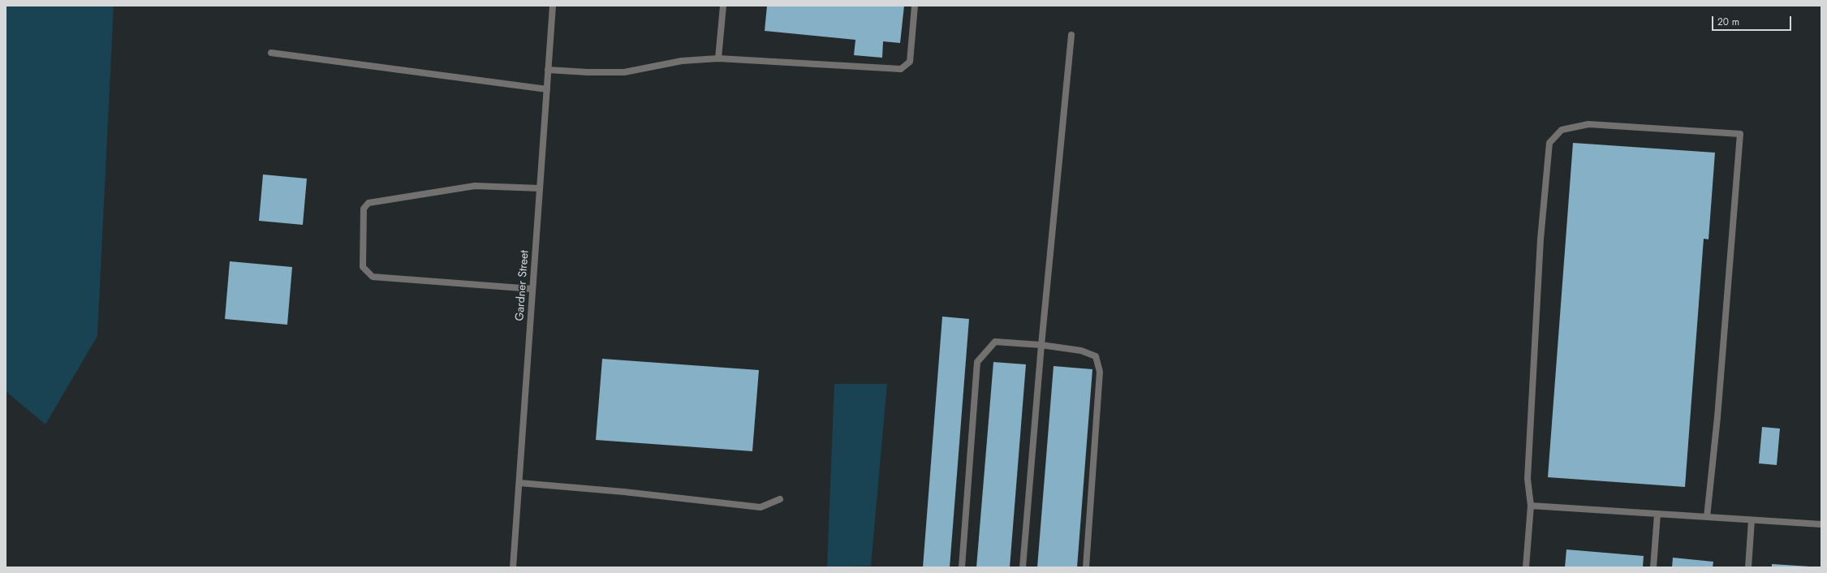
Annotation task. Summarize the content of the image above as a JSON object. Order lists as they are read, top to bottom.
{
  "streets": {
    "street": ["Gardner Street"]
  },
  "scale_bar": "20 m"
}
